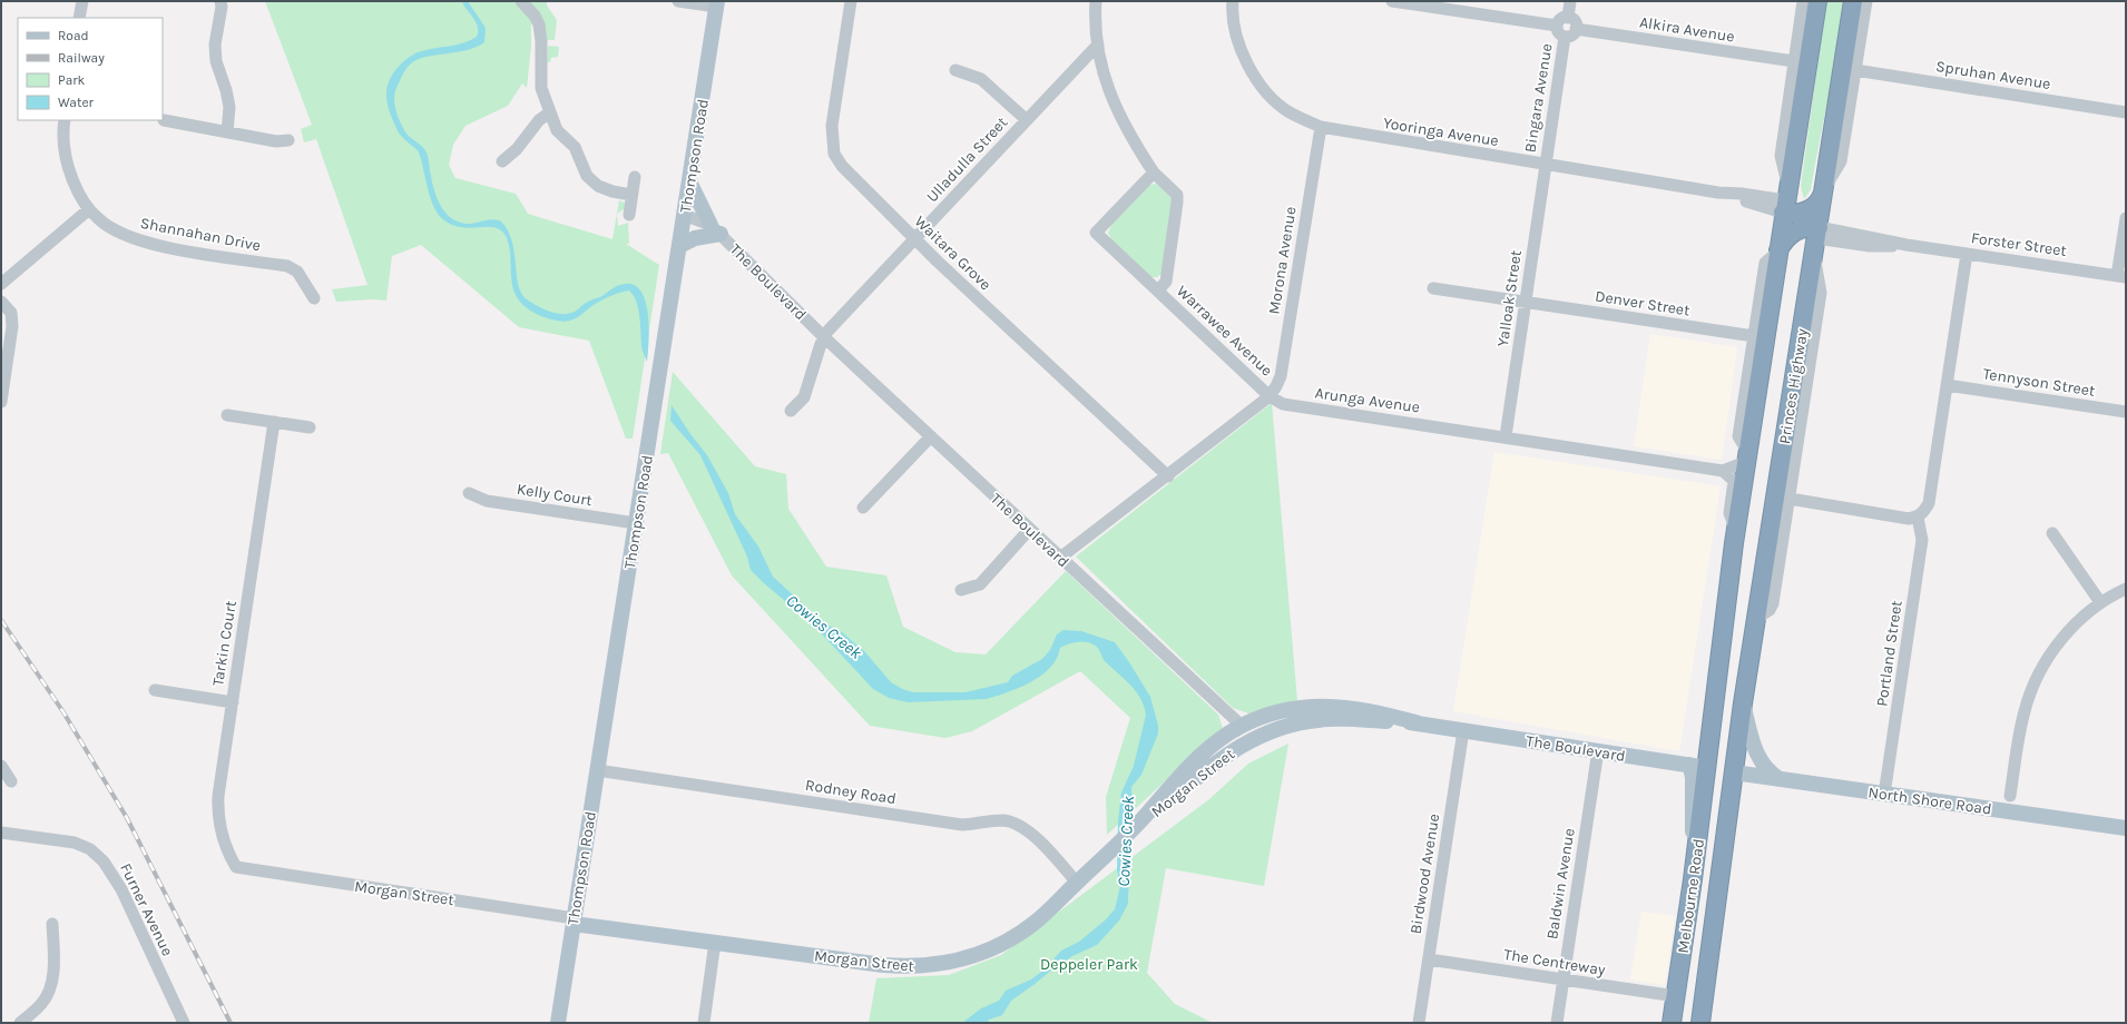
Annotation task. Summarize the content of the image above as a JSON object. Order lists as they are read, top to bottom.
{
  "streets": {
    "highway": ["The Boulevard", "Princes Highway", "Melbourne Road"],
    "main road": ["Thompson Road", "Morgan Street", "North Shore Road"],
    "street": [
      "Alkira Avenue",
      "Spruhan Avenue",
      "Bingara Avenue",
      "Yooringa Avenue",
      "Ulladulla Street",
      "Shannahan Drive",
      "Forster Street",
      "Waitara Grove",
      "Morona Avenue",
      "Yalloak Street",
      "Denver Street",
      "Warrawee Avenue",
      "Tennyson Street",
      "Arunga Avenue",
      "Kelly Court",
      "Tarkin Court",
      "Portland Street",
      "Rodney Road",
      "Birdwood Avenue",
      "Baldwin Avenue",
      "Furner Avenue",
      "The Centreway"
    ]
  },
  "crossings": [
    ["Alkira Avenue", "Bingara Avenue"],
    ["Bingara Avenue", "Yooringa Avenue"],
    ["Bingara Avenue", "Yalloak Street"],
    ["Yooringa Avenue", "Forster Street"],
    ["Yooringa Avenue", "Morona Avenue"],
    ["Yooringa Avenue", "Yalloak Street"],
    ["Yooringa Avenue", "Princes Highway"],
    ["Thompson Road", "The Boulevard"],
    ["Thompson Road", "Kelly Court"],
    ["Thompson Road", "Morgan Street"],
    ["Thompson Road", "Rodney Road"],
    ["Ulladulla Street", "Waitara Grove"],
    ["Ulladulla Street", "The Boulevard"],
    ["Ulladulla Street", "Warrawee Avenue"],
    ["Forster Street", "Princes Highway"],
    ["Morona Avenue", "Warrawee Avenue"],
    ["Morona Avenue", "Arunga Avenue"],
    ["The Boulevard", "Princes Highway"],
    ["The Boulevard", "Morgan Street"],
    ["The Boulevard", "North Shore Road"],
    ["The Boulevard", "Birdwood Avenue"],
    ["The Boulevard", "Baldwin Avenue"],
    ["The Boulevard", "Melbourne Road"],
    ["Yalloak Street", "Denver Street"],
    ["Yalloak Street", "Arunga Avenue"],
    ["Warrawee Avenue", "Arunga Avenue"],
    ["Princes Highway", "Arunga Avenue"],
    ["Princes Highway", "North Shore Road"],
    ["Princes Highway", "Melbourne Road"],
    ["Tarkin Court", "Morgan Street"],
    ["Portland Street", "North Shore Road"],
    ["Morgan Street", "Rodney Road"],
    ["North Shore Road", "Melbourne Road"],
    ["Birdwood Avenue", "The Centreway"],
    ["Baldwin Avenue", "The Centreway"],
    ["Melbourne Road", "The Centreway"]
  ],
  "water": ["Cowies Creek"],
  "parks": ["Deppeler Park"],
  "legend": [
    "Road",
    "Railway",
    "Park",
    "Water"
  ]
}
